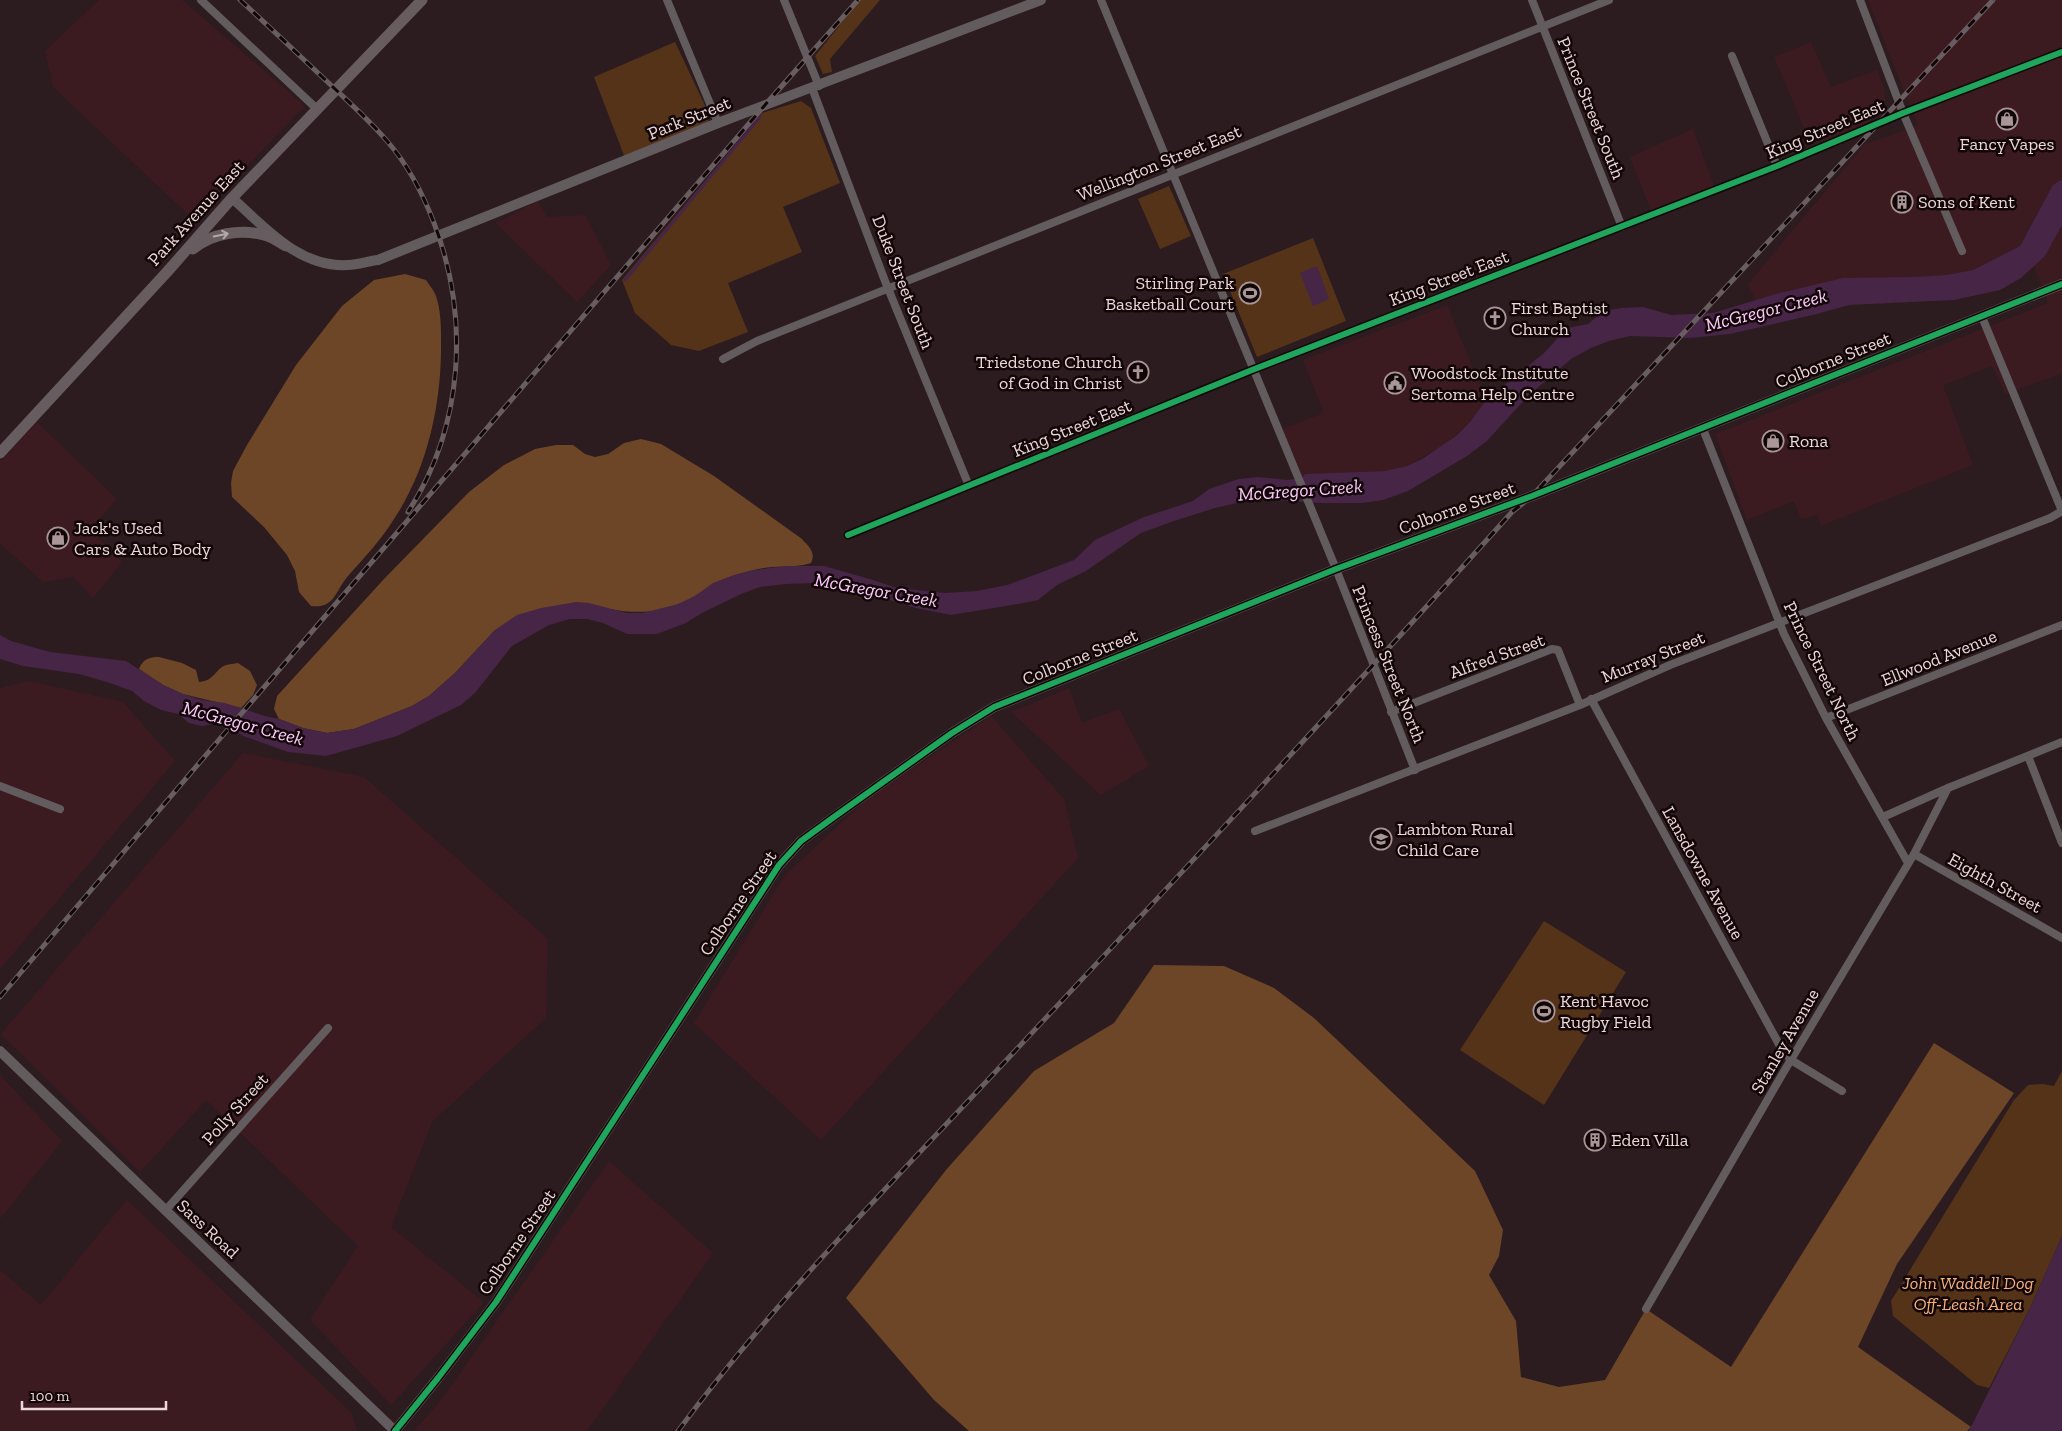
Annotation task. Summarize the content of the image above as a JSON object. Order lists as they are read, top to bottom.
{
  "streets": {
    "main road": ["Park Avenue East"],
    "street": [
      "Prince Street South",
      "Park Street",
      "King Street East",
      "Wellington Street East",
      "Duke Street South",
      "Colborne Street",
      "Alfred Street",
      "Murray Street",
      "Ellwood Avenue",
      "Princess Street North",
      "Prince Street North",
      "Lansdowne Avenue",
      "Eighth Street",
      "Stanley Avenue",
      "Polly Street",
      "Sass Road"
    ]
  },
  "crossings": [
    ["Prince Street South", "King Street East"],
    ["Prince Street South", "Wellington Street East"],
    ["Park Street", "Park Avenue East"],
    ["Park Street", "Duke Street South"],
    ["King Street East", "Duke Street South"],
    ["King Street East", "Princess Street North"],
    ["Wellington Street East", "Duke Street South"],
    ["Wellington Street East", "Princess Street North"],
    ["Colborne Street", "Princess Street North"],
    ["Colborne Street", "Prince Street North"],
    ["Colborne Street", "Sass Road"],
    ["Alfred Street", "Murray Street"],
    ["Alfred Street", "Princess Street North"],
    ["Murray Street", "Princess Street North"],
    ["Murray Street", "Prince Street North"],
    ["Murray Street", "Lansdowne Avenue"],
    ["Ellwood Avenue", "Prince Street North"],
    ["Prince Street North", "Stanley Avenue"],
    ["Lansdowne Avenue", "Stanley Avenue"],
    ["Eighth Street", "Stanley Avenue"],
    ["Polly Street", "Sass Road"]
  ],
  "water": ["McGregor Creek"],
  "parks": ["John Waddell Dog Off-Leash Area"],
  "places": {
    "shop": ["Fancy Vapes", "Rona", "Jack's Used Cars & Auto Body"],
    "building": ["Sons of Kent", "Eden Villa"],
    "sports": ["Stirling Park Basketball Court", "Kent Havoc Rugby Field"],
    "church": ["First Baptist Church", "Triedstone Church of God in Christ"],
    "public building": ["Woodstock Institute Sertoma Help Centre"],
    "school or university": ["Lambton Rural Child Care"]
  },
  "scale_bar": "100 m"
}
